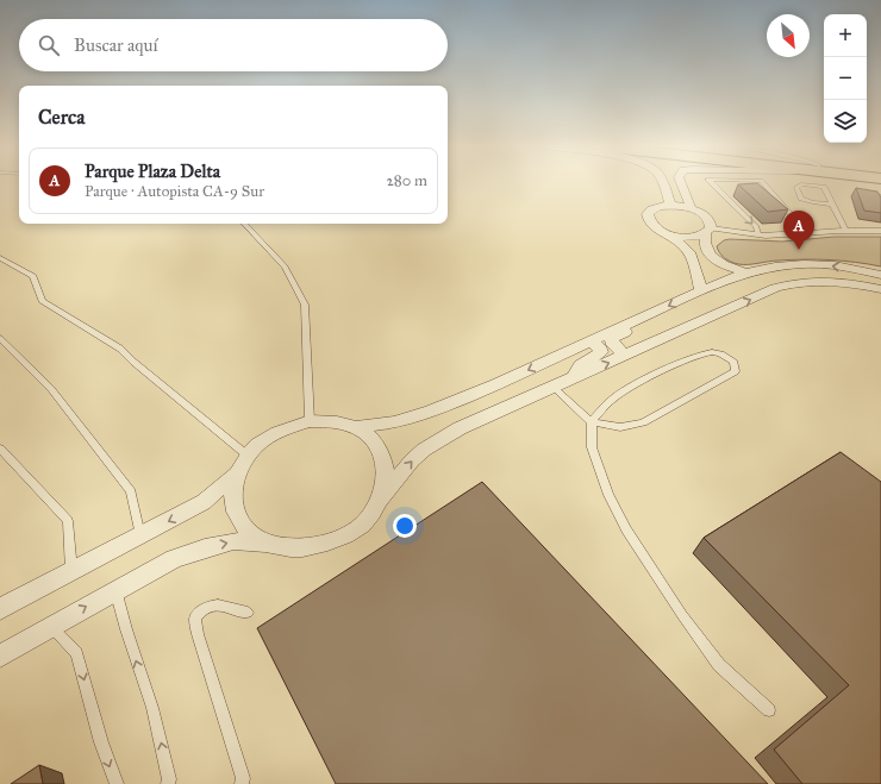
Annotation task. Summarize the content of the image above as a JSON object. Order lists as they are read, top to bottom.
{
  "north": "bottom right",
  "page": {
    "map_buttons": ["+", "−"],
    "search": "Buscar aquí",
    "heading": "Cerca",
    "list": [
      {
        "mark": "A",
        "name": "Parque Plaza Delta",
        "note": "Parque · Autopista CA-9 Sur",
        "value": "280 m"
      }
    ],
    "pins": "A"
  }
}
